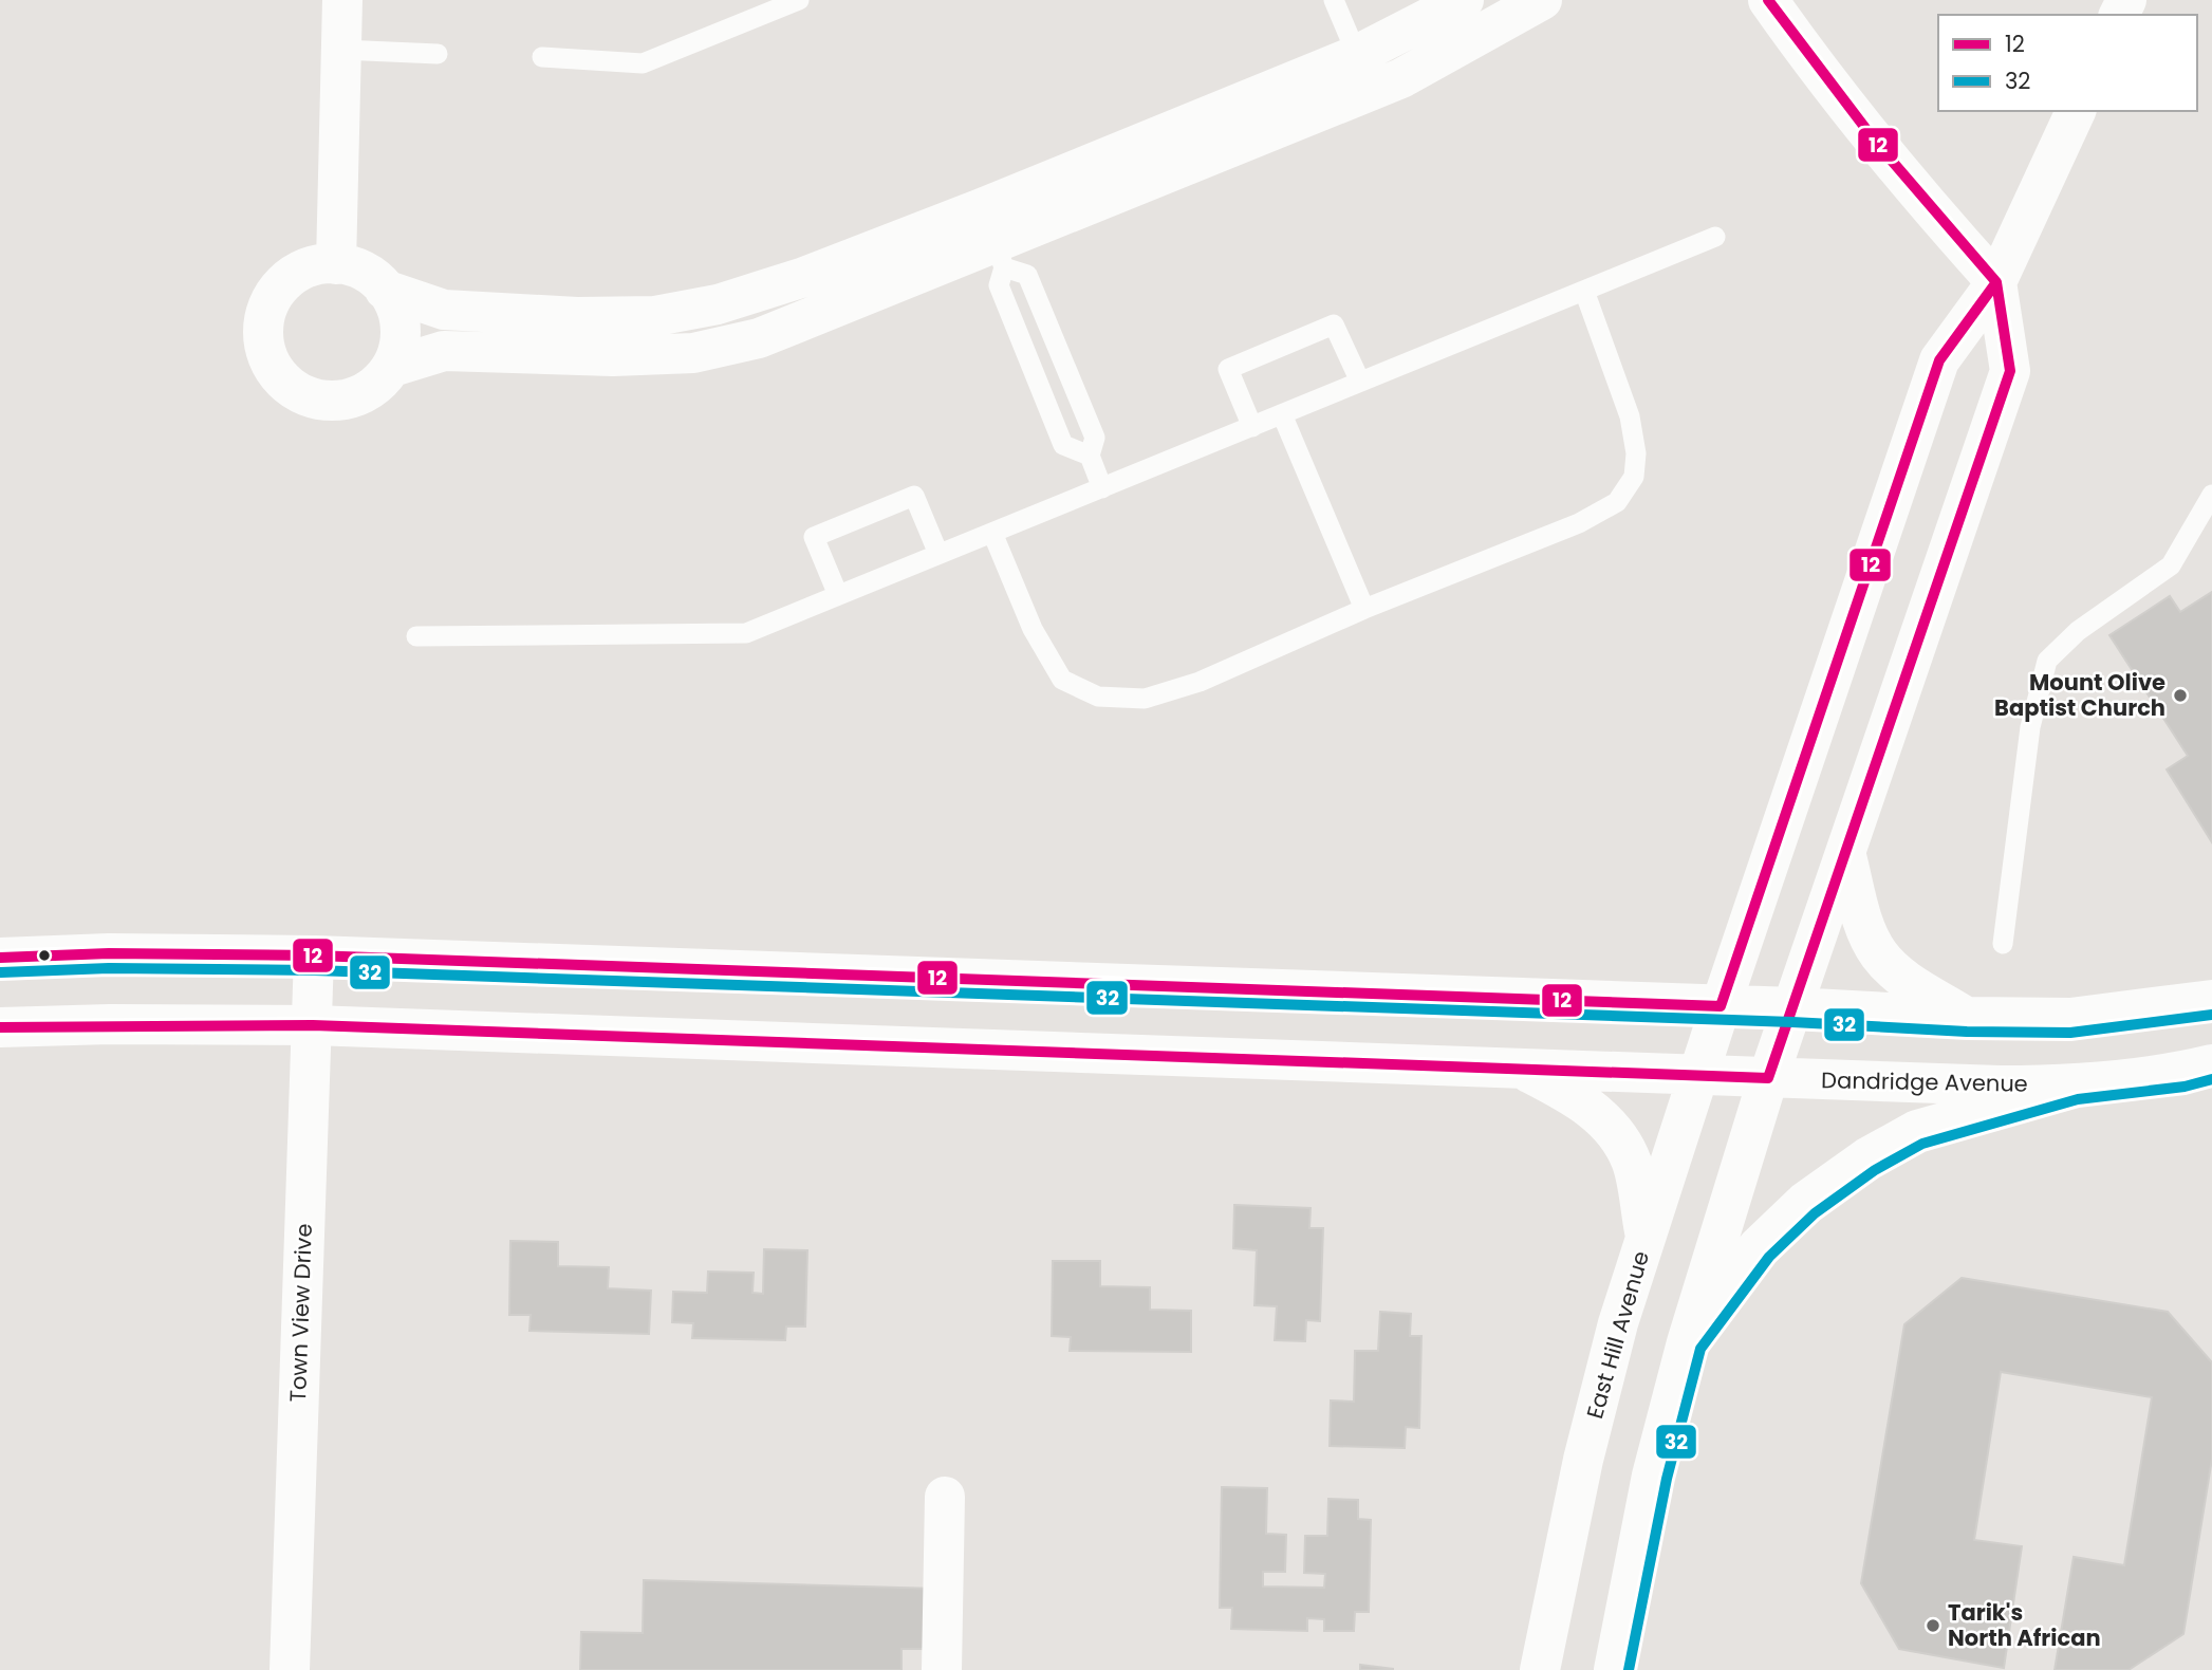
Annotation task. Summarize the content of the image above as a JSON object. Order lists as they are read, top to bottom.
{
  "streets": {
    "main road": ["Dandridge Avenue", "Town View Drive", "East Hill Avenue"]
  },
  "crossings": [
    ["Dandridge Avenue", "Town View Drive"],
    ["Dandridge Avenue", "East Hill Avenue"]
  ],
  "places": ["Mount Olive Baptist Church", "Tarik's North African"],
  "lines": ["transit line 12", "transit line 32"],
  "legend": ["12", "32"]
}
